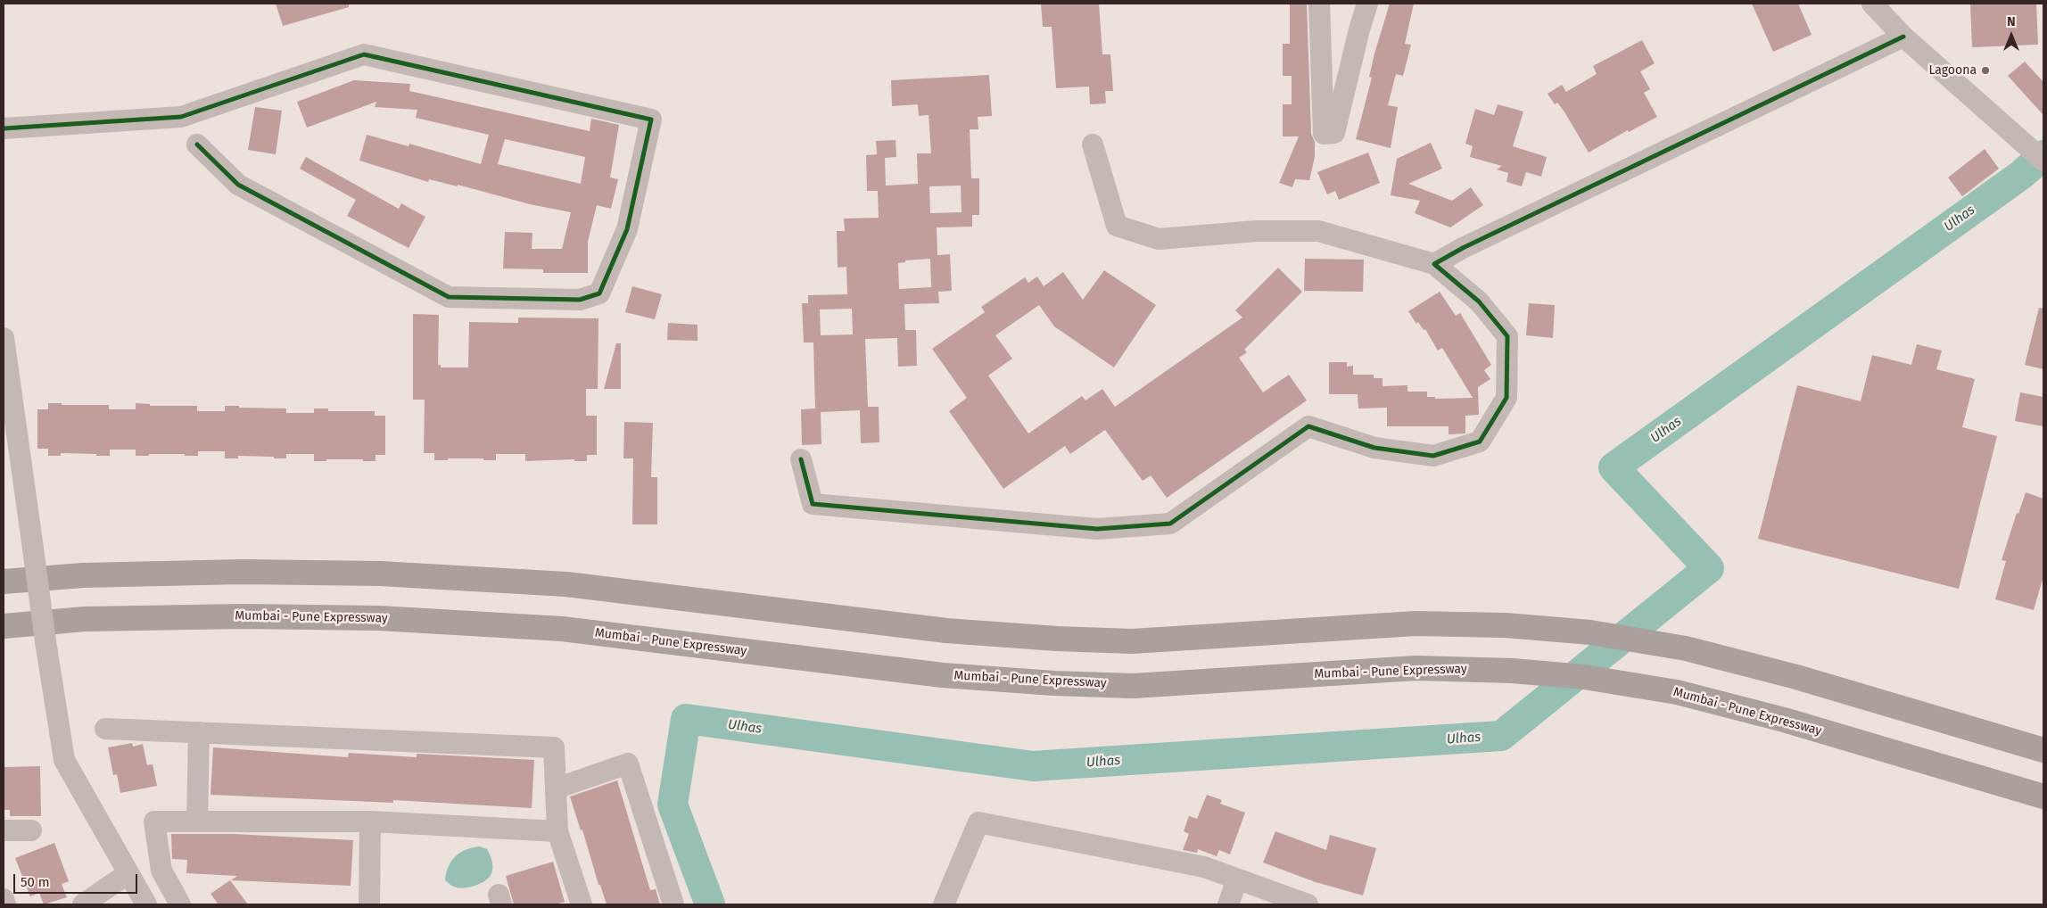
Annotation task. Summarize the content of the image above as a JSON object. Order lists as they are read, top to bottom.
{
  "streets": {
    "highway": ["Mumbai - Pune Expressway"]
  },
  "water": ["Ulhas"],
  "places": ["Lagoona"],
  "scale_bar": "50 m",
  "north": "top"
}
